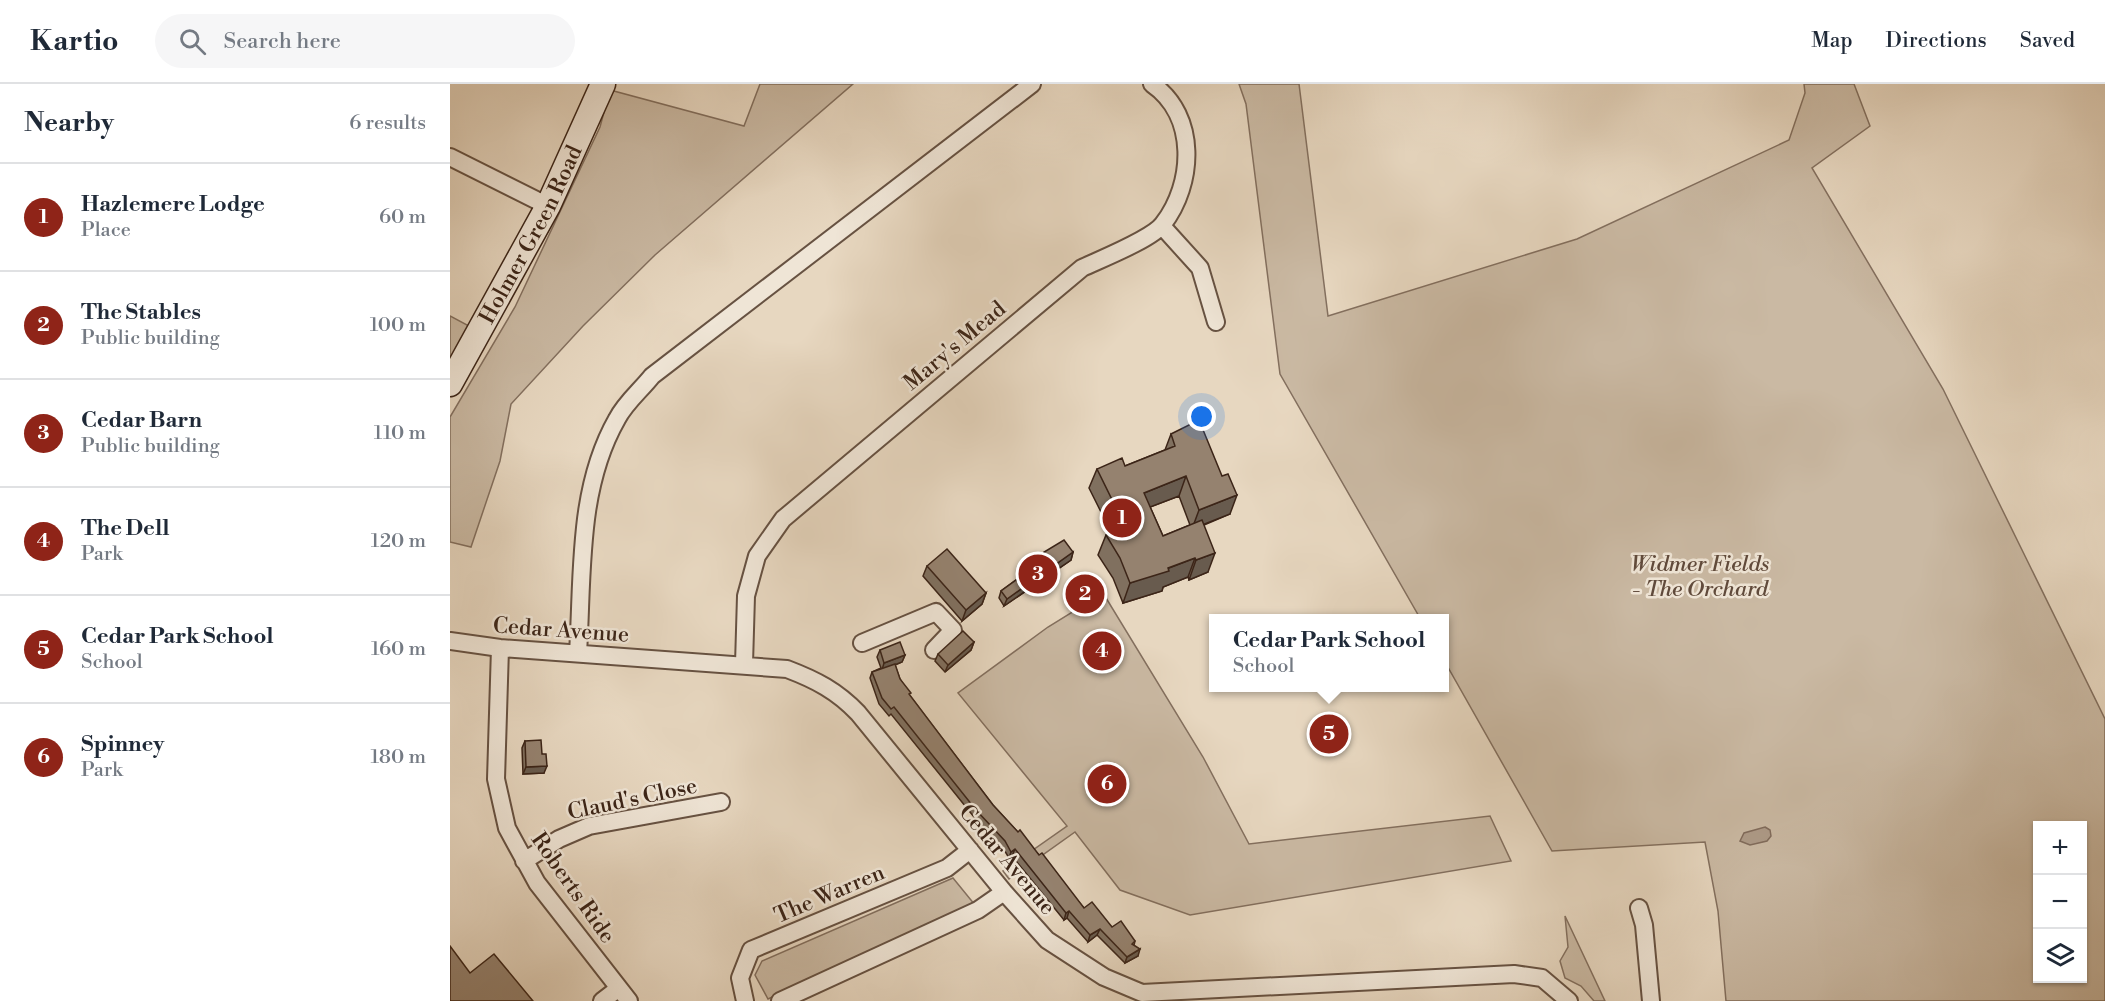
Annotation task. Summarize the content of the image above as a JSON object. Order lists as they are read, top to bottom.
{
  "streets": {
    "street": [
      "Holmer Green Road",
      "Mary's Mead",
      "Cedar Avenue",
      "Claud's Close",
      "Roberts Ride",
      "The Warren"
    ]
  },
  "crossings": [
    ["Mary's Mead", "Cedar Avenue"],
    ["Cedar Avenue", "Roberts Ride"],
    ["Cedar Avenue", "The Warren"],
    ["Claud's Close", "Roberts Ride"]
  ],
  "parks": ["Widmer Fields - The Orchard"],
  "page": {
    "header": "Kartio",
    "search": "Search here",
    "nav": ["Map", "Directions", "Saved"],
    "heading": ["Nearby", "6 results"],
    "list": [
      {
        "mark": "1",
        "name": "Hazlemere Lodge",
        "note": "Place",
        "value": "60 m"
      },
      {
        "mark": "2",
        "name": "The Stables",
        "note": "Public building",
        "value": "100 m"
      },
      {
        "mark": "3",
        "name": "Cedar Barn",
        "note": "Public building",
        "value": "110 m"
      },
      {
        "mark": "4",
        "name": "The Dell",
        "note": "Park",
        "value": "120 m"
      },
      {
        "mark": "5",
        "name": "Cedar Park School",
        "note": "School",
        "value": "160 m"
      },
      {
        "mark": "6",
        "name": "Spinney",
        "note": "Park",
        "value": "180 m"
      }
    ],
    "pins": [
      "1",
      "3",
      "2",
      "4",
      "5",
      "6"
    ],
    "popup": ["Cedar Park School", "School"],
    "map_buttons": ["+", "−"]
  }
}
